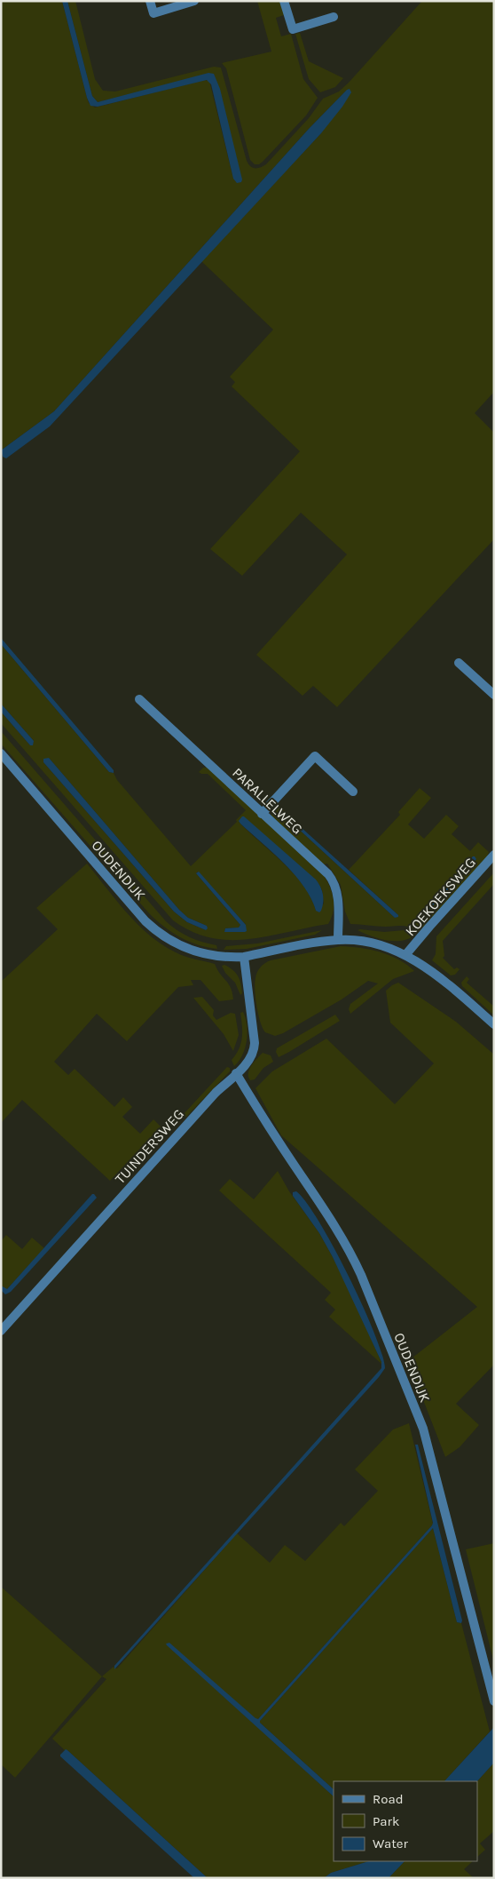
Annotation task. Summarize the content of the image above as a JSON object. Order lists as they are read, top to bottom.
{
  "streets": {
    "street": [
      "PARALLELWEG",
      "OUDENDIJK",
      "KOEKOEKSWEG",
      "TUINDERSWEG"
    ]
  },
  "crossings": [
    ["OUDENDIJK", "TUINDERSWEG"]
  ],
  "legend": ["Road", "Park", "Water"]
}
